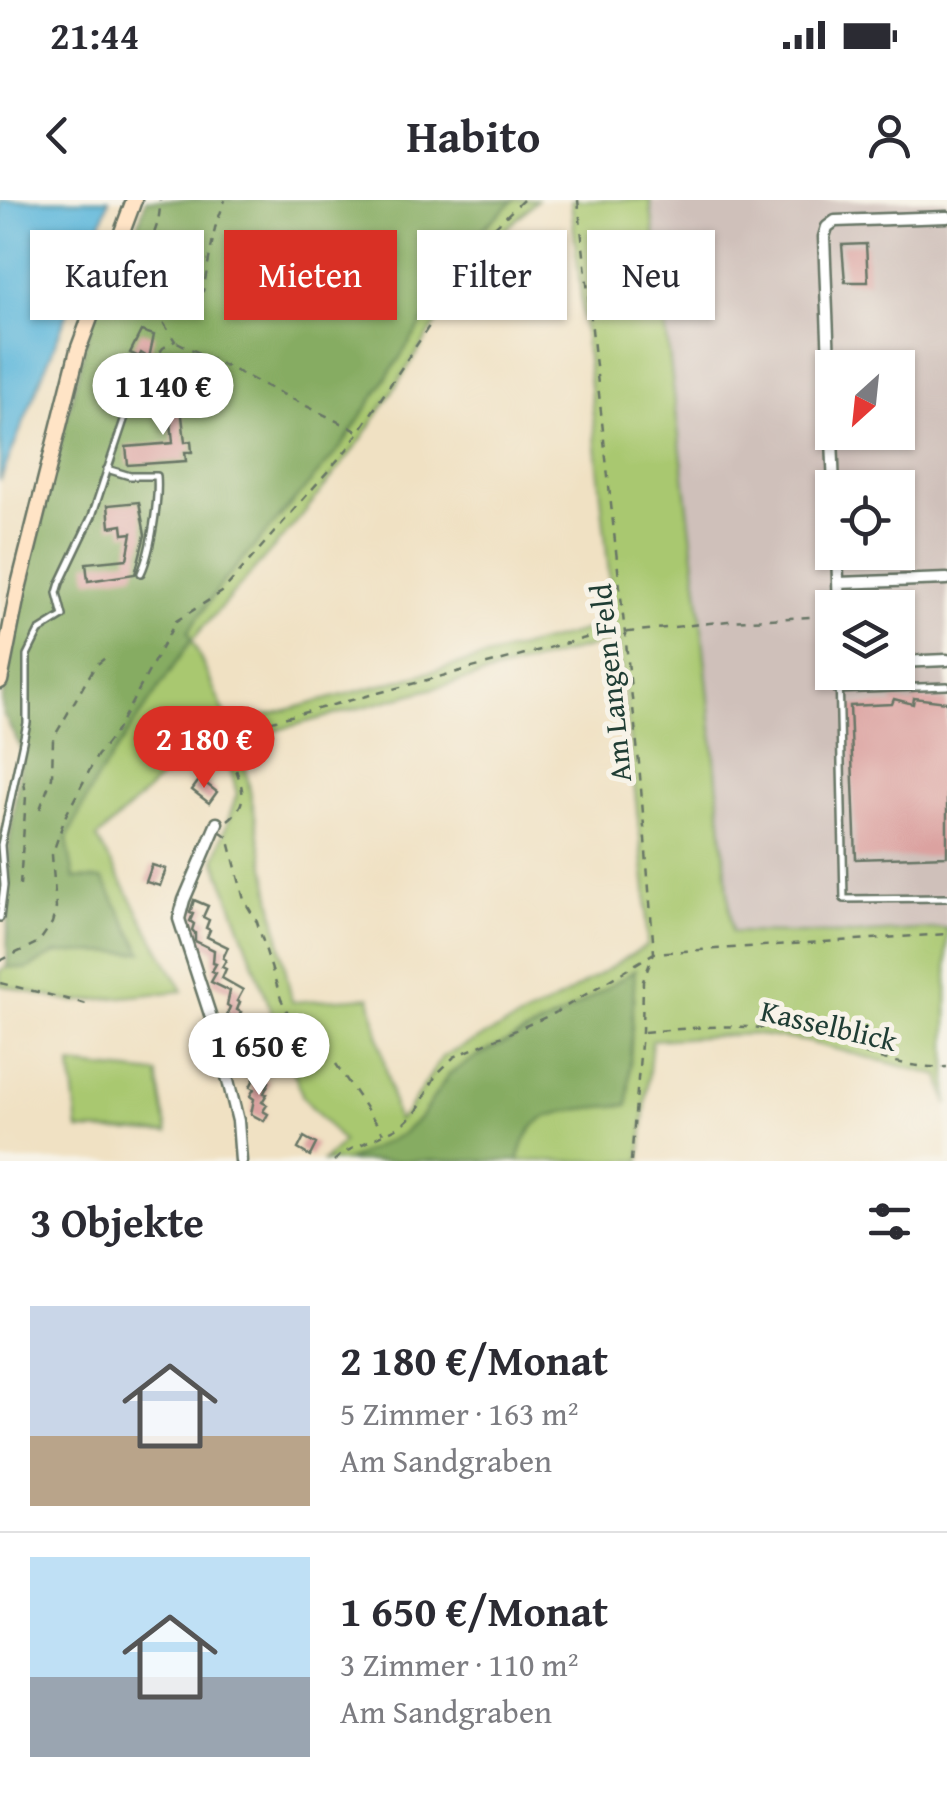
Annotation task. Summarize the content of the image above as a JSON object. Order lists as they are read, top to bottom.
{
  "streets": {
    "path": ["Am Langen Feld", "Kasselblick"]
  },
  "crossings": [
    ["Am Langen Feld", "Kasselblick"]
  ],
  "north": "bottom left",
  "page": {
    "status": "21:44",
    "header": "Habito",
    "chip": [
      "Kaufen",
      "Mieten",
      "Filter",
      "Neu"
    ],
    "price": ["1 140 €", "2 180 €", "1 650 €"],
    "heading": "3 Objekte",
    "list": [
      {
        "name": "2 180 €/Monat",
        "note": "5 Zimmer · 163 m² · Am Sandgraben"
      },
      {
        "name": "1 650 €/Monat",
        "note": "3 Zimmer · 110 m² · Am Sandgraben"
      }
    ]
  }
}
